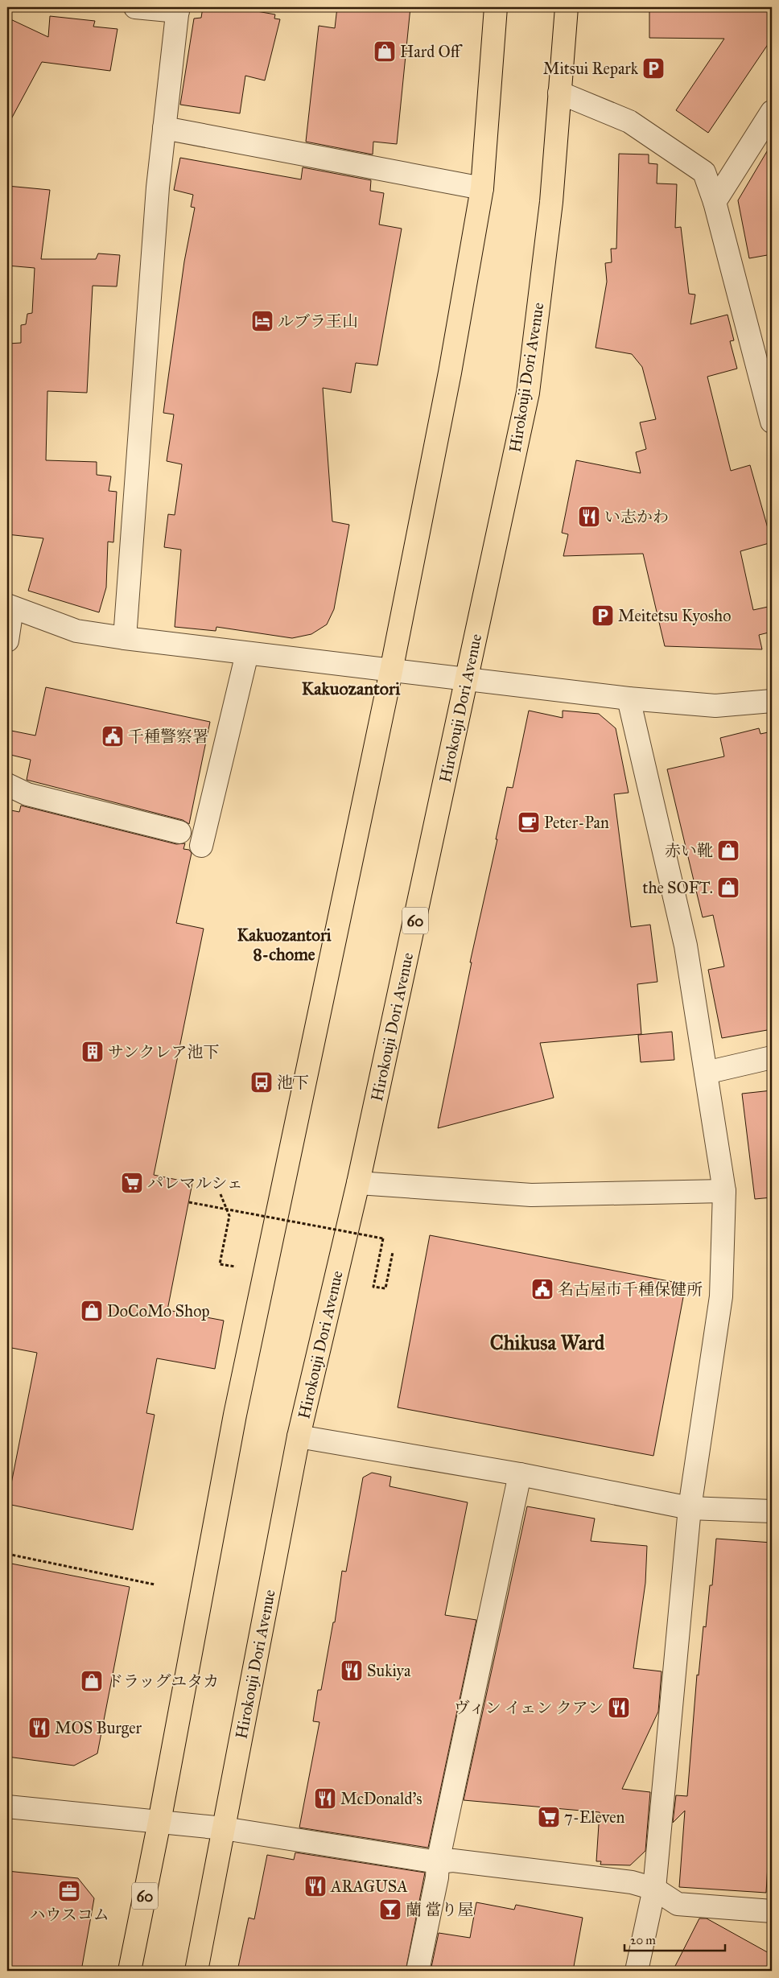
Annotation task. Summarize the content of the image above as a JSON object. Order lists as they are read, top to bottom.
{
  "streets": {
    "main road": ["Hirokouji Dori Avenue", "60"]
  },
  "districts": ["Kakuozantori", "Kakuozantori 8-chome", "Chikusa Ward"],
  "places": {
    "shop": [
      "Hard Off",
      "赤い靴",
      "the SOFT.",
      "DoCoMo Shop",
      "ドラッグユタカ"
    ],
    "parking": ["Mitsui Repark", "Meitetsu Kyosho"],
    "hotel": ["ルブラ王山"],
    "restaurant": [
      "い志かわ",
      "Sukiya",
      "ヴィン イェン クアン",
      "MOS Burger",
      "McDonald's",
      "ARAGUSA"
    ],
    "public building": ["千種警察署", "名古屋市千種保健所"],
    "cafe": ["Peter-Pan"],
    "building": ["サンクレア池下"],
    "bus stop": ["池下"],
    "supermarket": ["パレマルシェ", "7-Eleven"],
    "office": ["ハウスコム"],
    "bar": ["蘭 當り屋"]
  },
  "scale_bar": "20 m"
}
